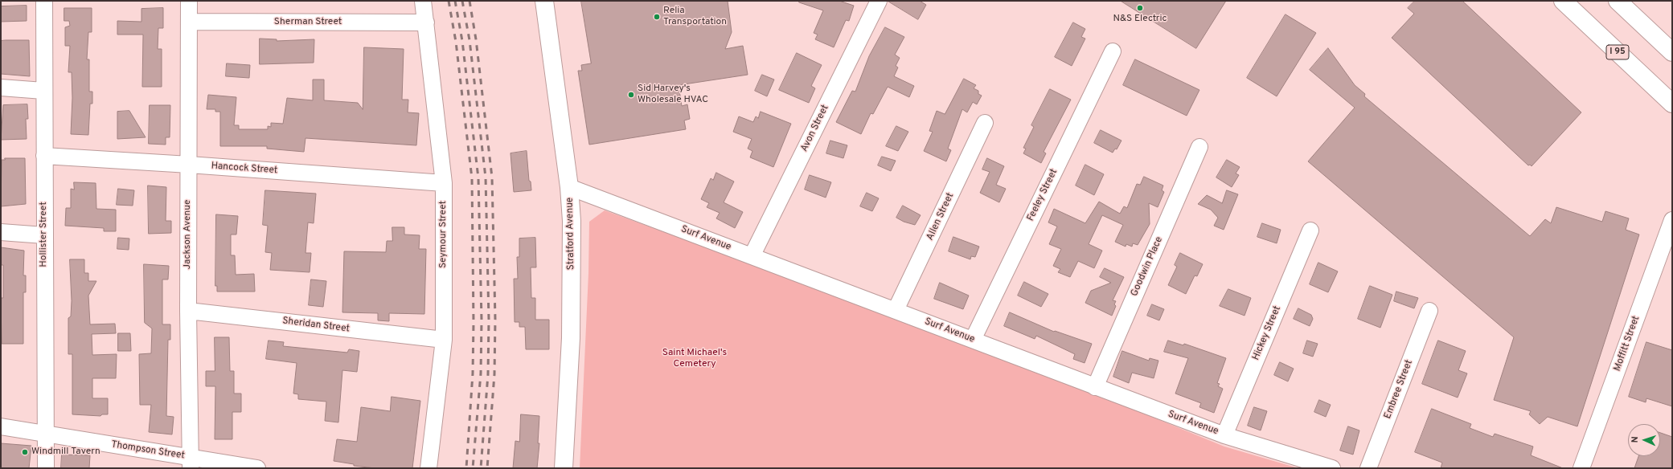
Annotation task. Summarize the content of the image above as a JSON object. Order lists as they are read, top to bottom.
{
  "streets": {
    "main road": ["I 95", "Stratford Avenue"],
    "street": [
      "Sherman Street",
      "Avon Street",
      "Hancock Street",
      "Feeley Street",
      "Allen Street",
      "Hollister Street",
      "Jackson Avenue",
      "Seymour Street",
      "Surf Avenue",
      "Goodwin Place",
      "Sheridan Street",
      "Hickey Street",
      "Moffitt Street",
      "Embree Street",
      "Thompson Street"
    ]
  },
  "crossings": [
    ["Sherman Street", "Jackson Avenue"],
    ["Sherman Street", "Seymour Street"],
    ["Avon Street", "Surf Avenue"],
    ["Hancock Street", "Hollister Street"],
    ["Hancock Street", "Jackson Avenue"],
    ["Hancock Street", "Seymour Street"],
    ["Feeley Street", "Surf Avenue"],
    ["Allen Street", "Surf Avenue"],
    ["Stratford Avenue", "Surf Avenue"],
    ["Hollister Street", "Thompson Street"],
    ["Jackson Avenue", "Sheridan Street"],
    ["Jackson Avenue", "Thompson Street"],
    ["Seymour Street", "Sheridan Street"],
    ["Surf Avenue", "Goodwin Place"],
    ["Surf Avenue", "Hickey Street"]
  ],
  "parks": ["Saint Michael's Cemetery"],
  "places": [
    "N&S Electric",
    "Relia Transportation",
    "Sid Harvey's Wholesale HVAC",
    "Windmill Tavern"
  ],
  "north": "left"
}
